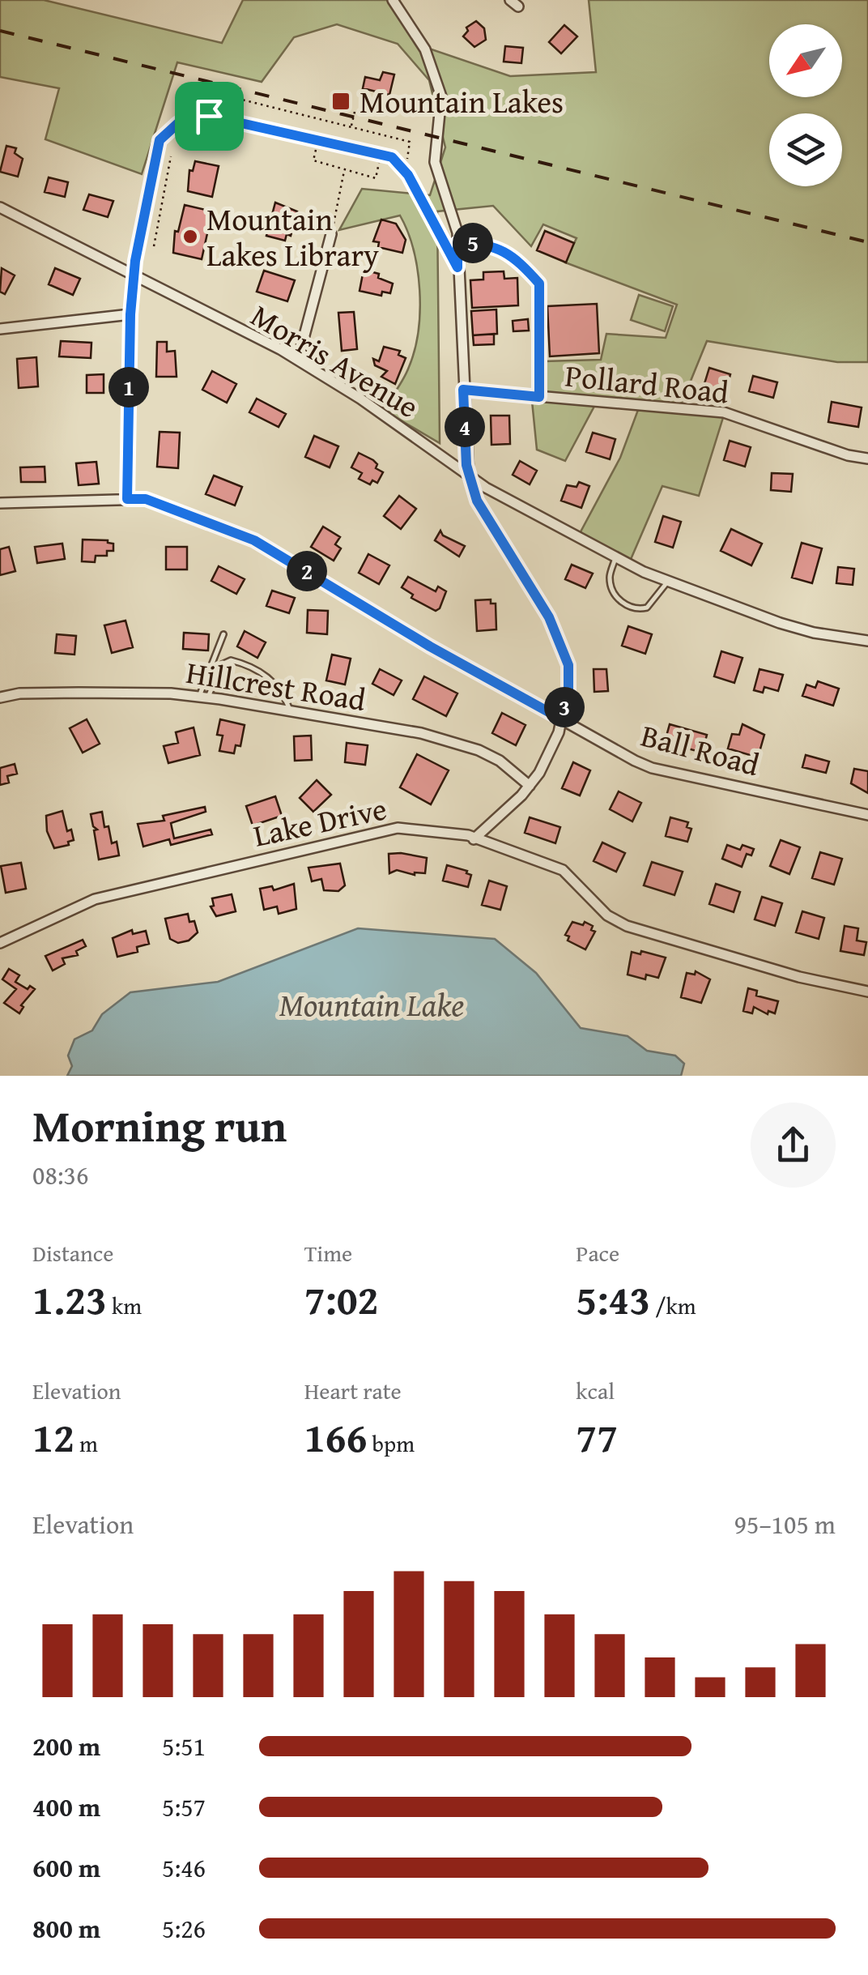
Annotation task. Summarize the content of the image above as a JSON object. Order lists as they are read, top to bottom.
{
  "streets": {
    "street": [
      "Morris Avenue",
      "Pollard Road",
      "Hillcrest Road",
      "Ball Road",
      "Lake Drive"
    ]
  },
  "water": ["Mountain Lake"],
  "places": {
    "transit": ["Mountain Lakes"],
    "other": ["Mountain Lakes Library"]
  },
  "north": "bottom left",
  "page": {
    "pins": [
      "5",
      "1",
      "4",
      "2",
      "3"
    ],
    "heading": ["Morning run", "08:36"],
    "stats": [
      ["Distance", "1.23 km"],
      ["Time", "7:02"],
      ["Pace", "5:43 /km"],
      ["Elevation", "12 m"],
      ["Heart rate", "166 bpm"],
      ["kcal", "77"]
    ],
    "chart": ["Elevation", "95–105 m"],
    "list": [
      {
        "name": "200 m",
        "note": "5:51"
      },
      {
        "name": "400 m",
        "note": "5:57"
      },
      {
        "name": "600 m",
        "note": "5:46"
      },
      {
        "name": "800 m",
        "note": "5:26"
      }
    ]
  }
}
